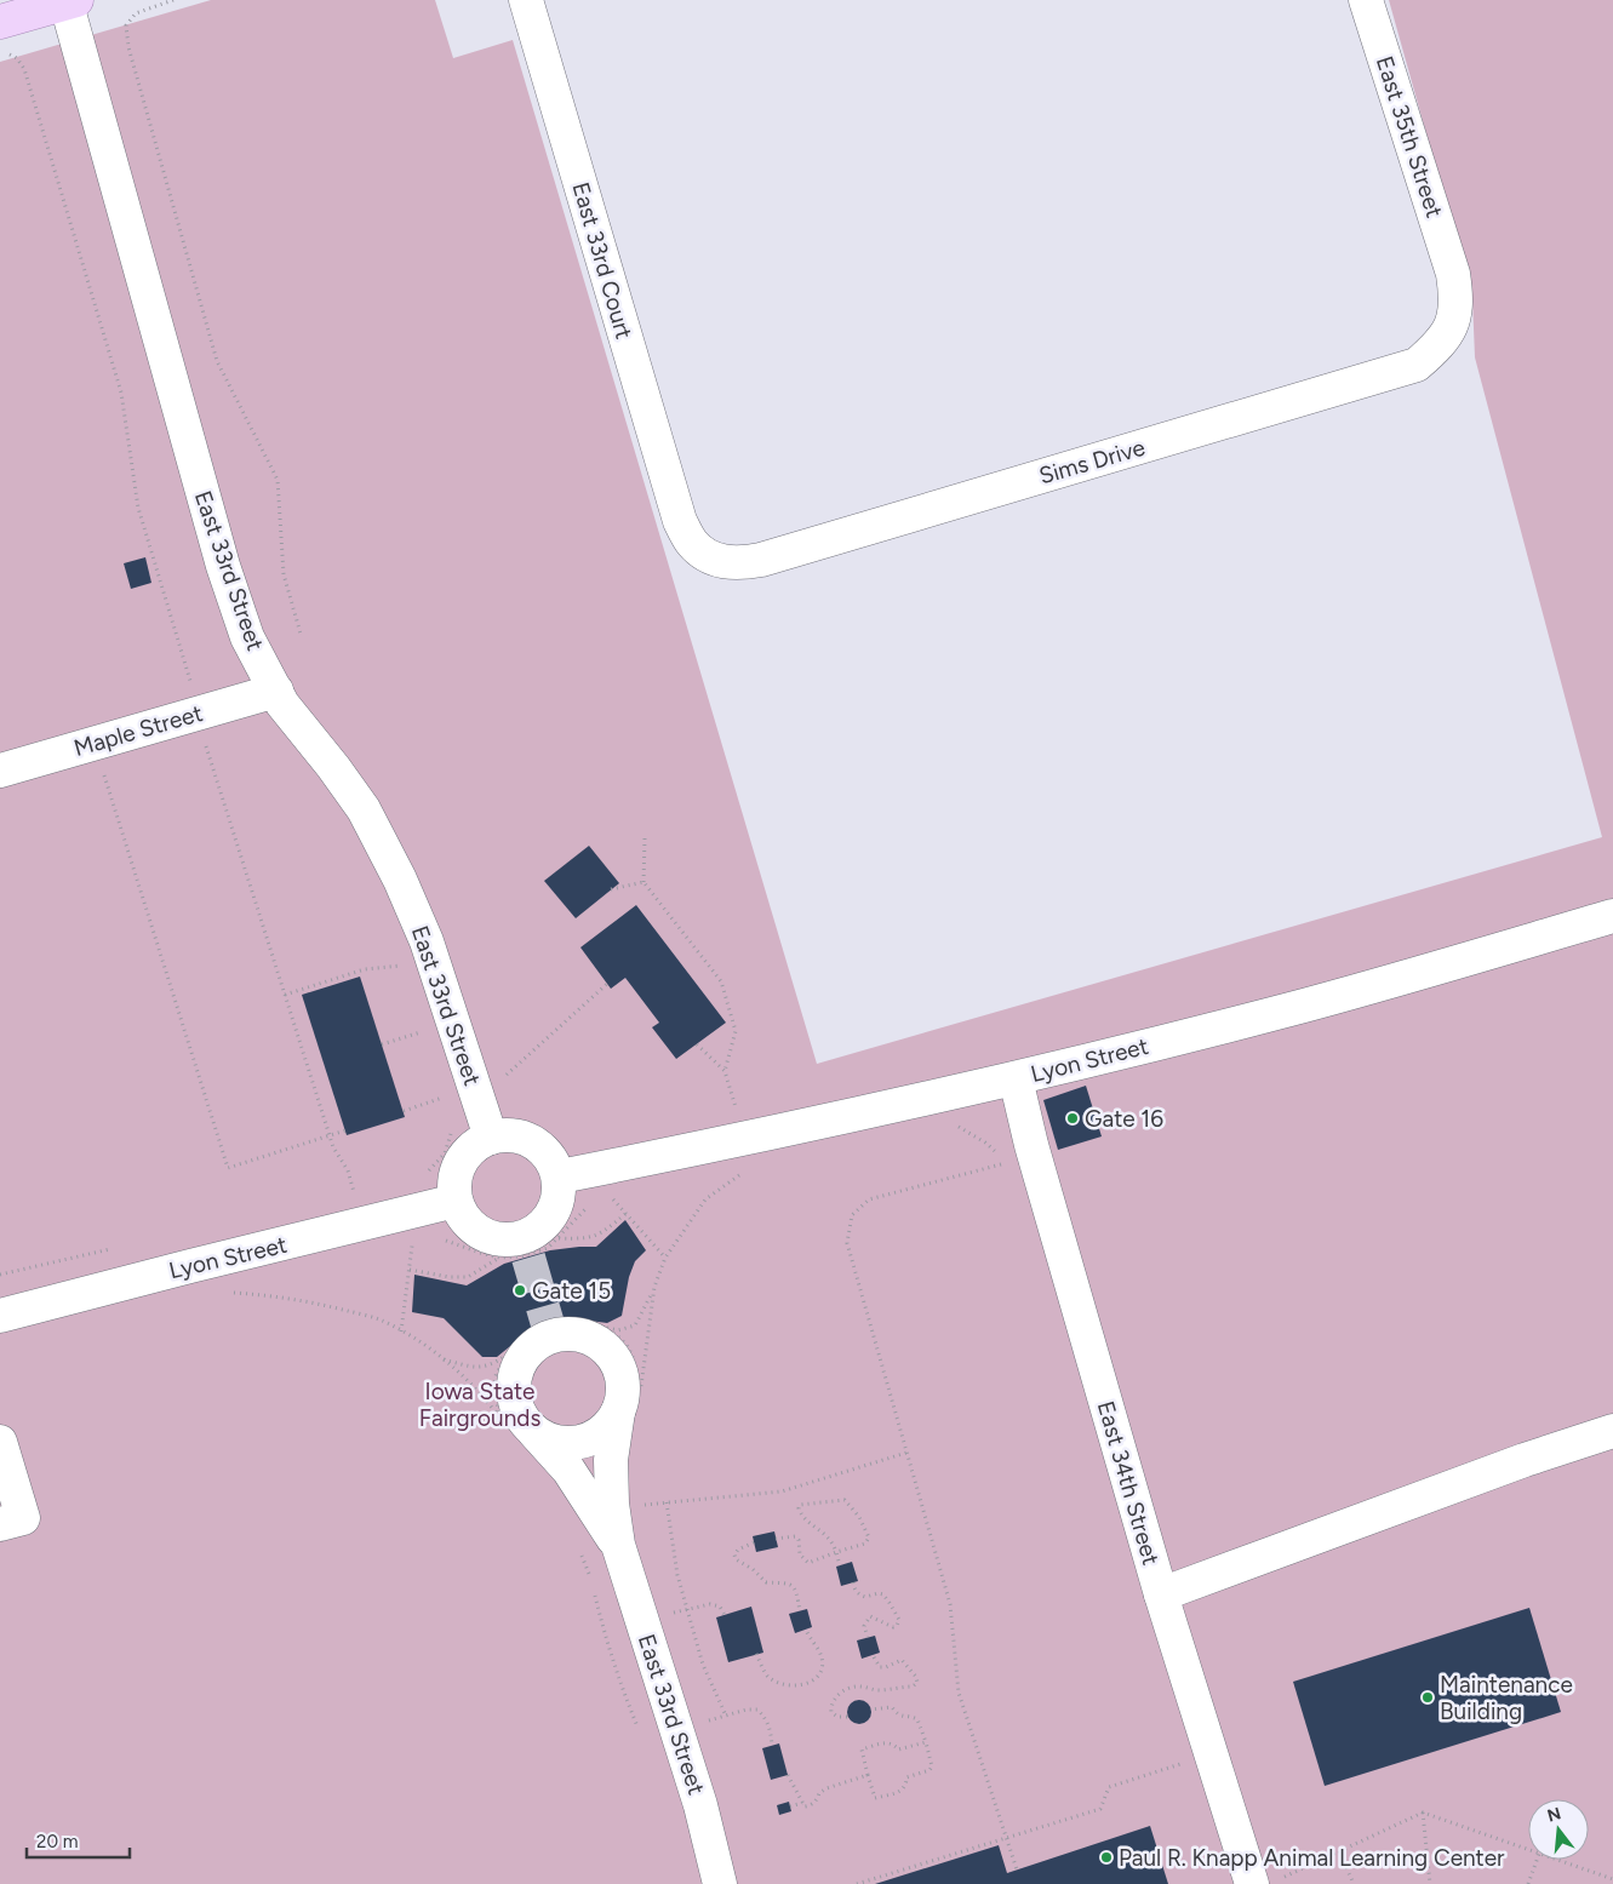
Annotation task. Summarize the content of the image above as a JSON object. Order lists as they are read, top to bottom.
{
  "streets": {
    "street": [
      "East 35th Street",
      "East 33rd Court",
      "Sims Drive",
      "East 33rd Street",
      "Maple Street",
      "Lyon Street",
      "East 34th Street"
    ]
  },
  "crossings": [
    ["East 35th Street", "Sims Drive"],
    ["East 33rd Court", "Sims Drive"],
    ["East 33rd Street", "Maple Street"],
    ["East 33rd Street", "Lyon Street"],
    ["Lyon Street", "East 34th Street"]
  ],
  "parks": ["Iowa State Fairgrounds"],
  "places": [
    "Gate 16",
    "Gate 15",
    "Maintenance Building",
    "Paul R. Knapp Animal Learning Center"
  ],
  "scale_bar": "20 m",
  "north": "top"
}
